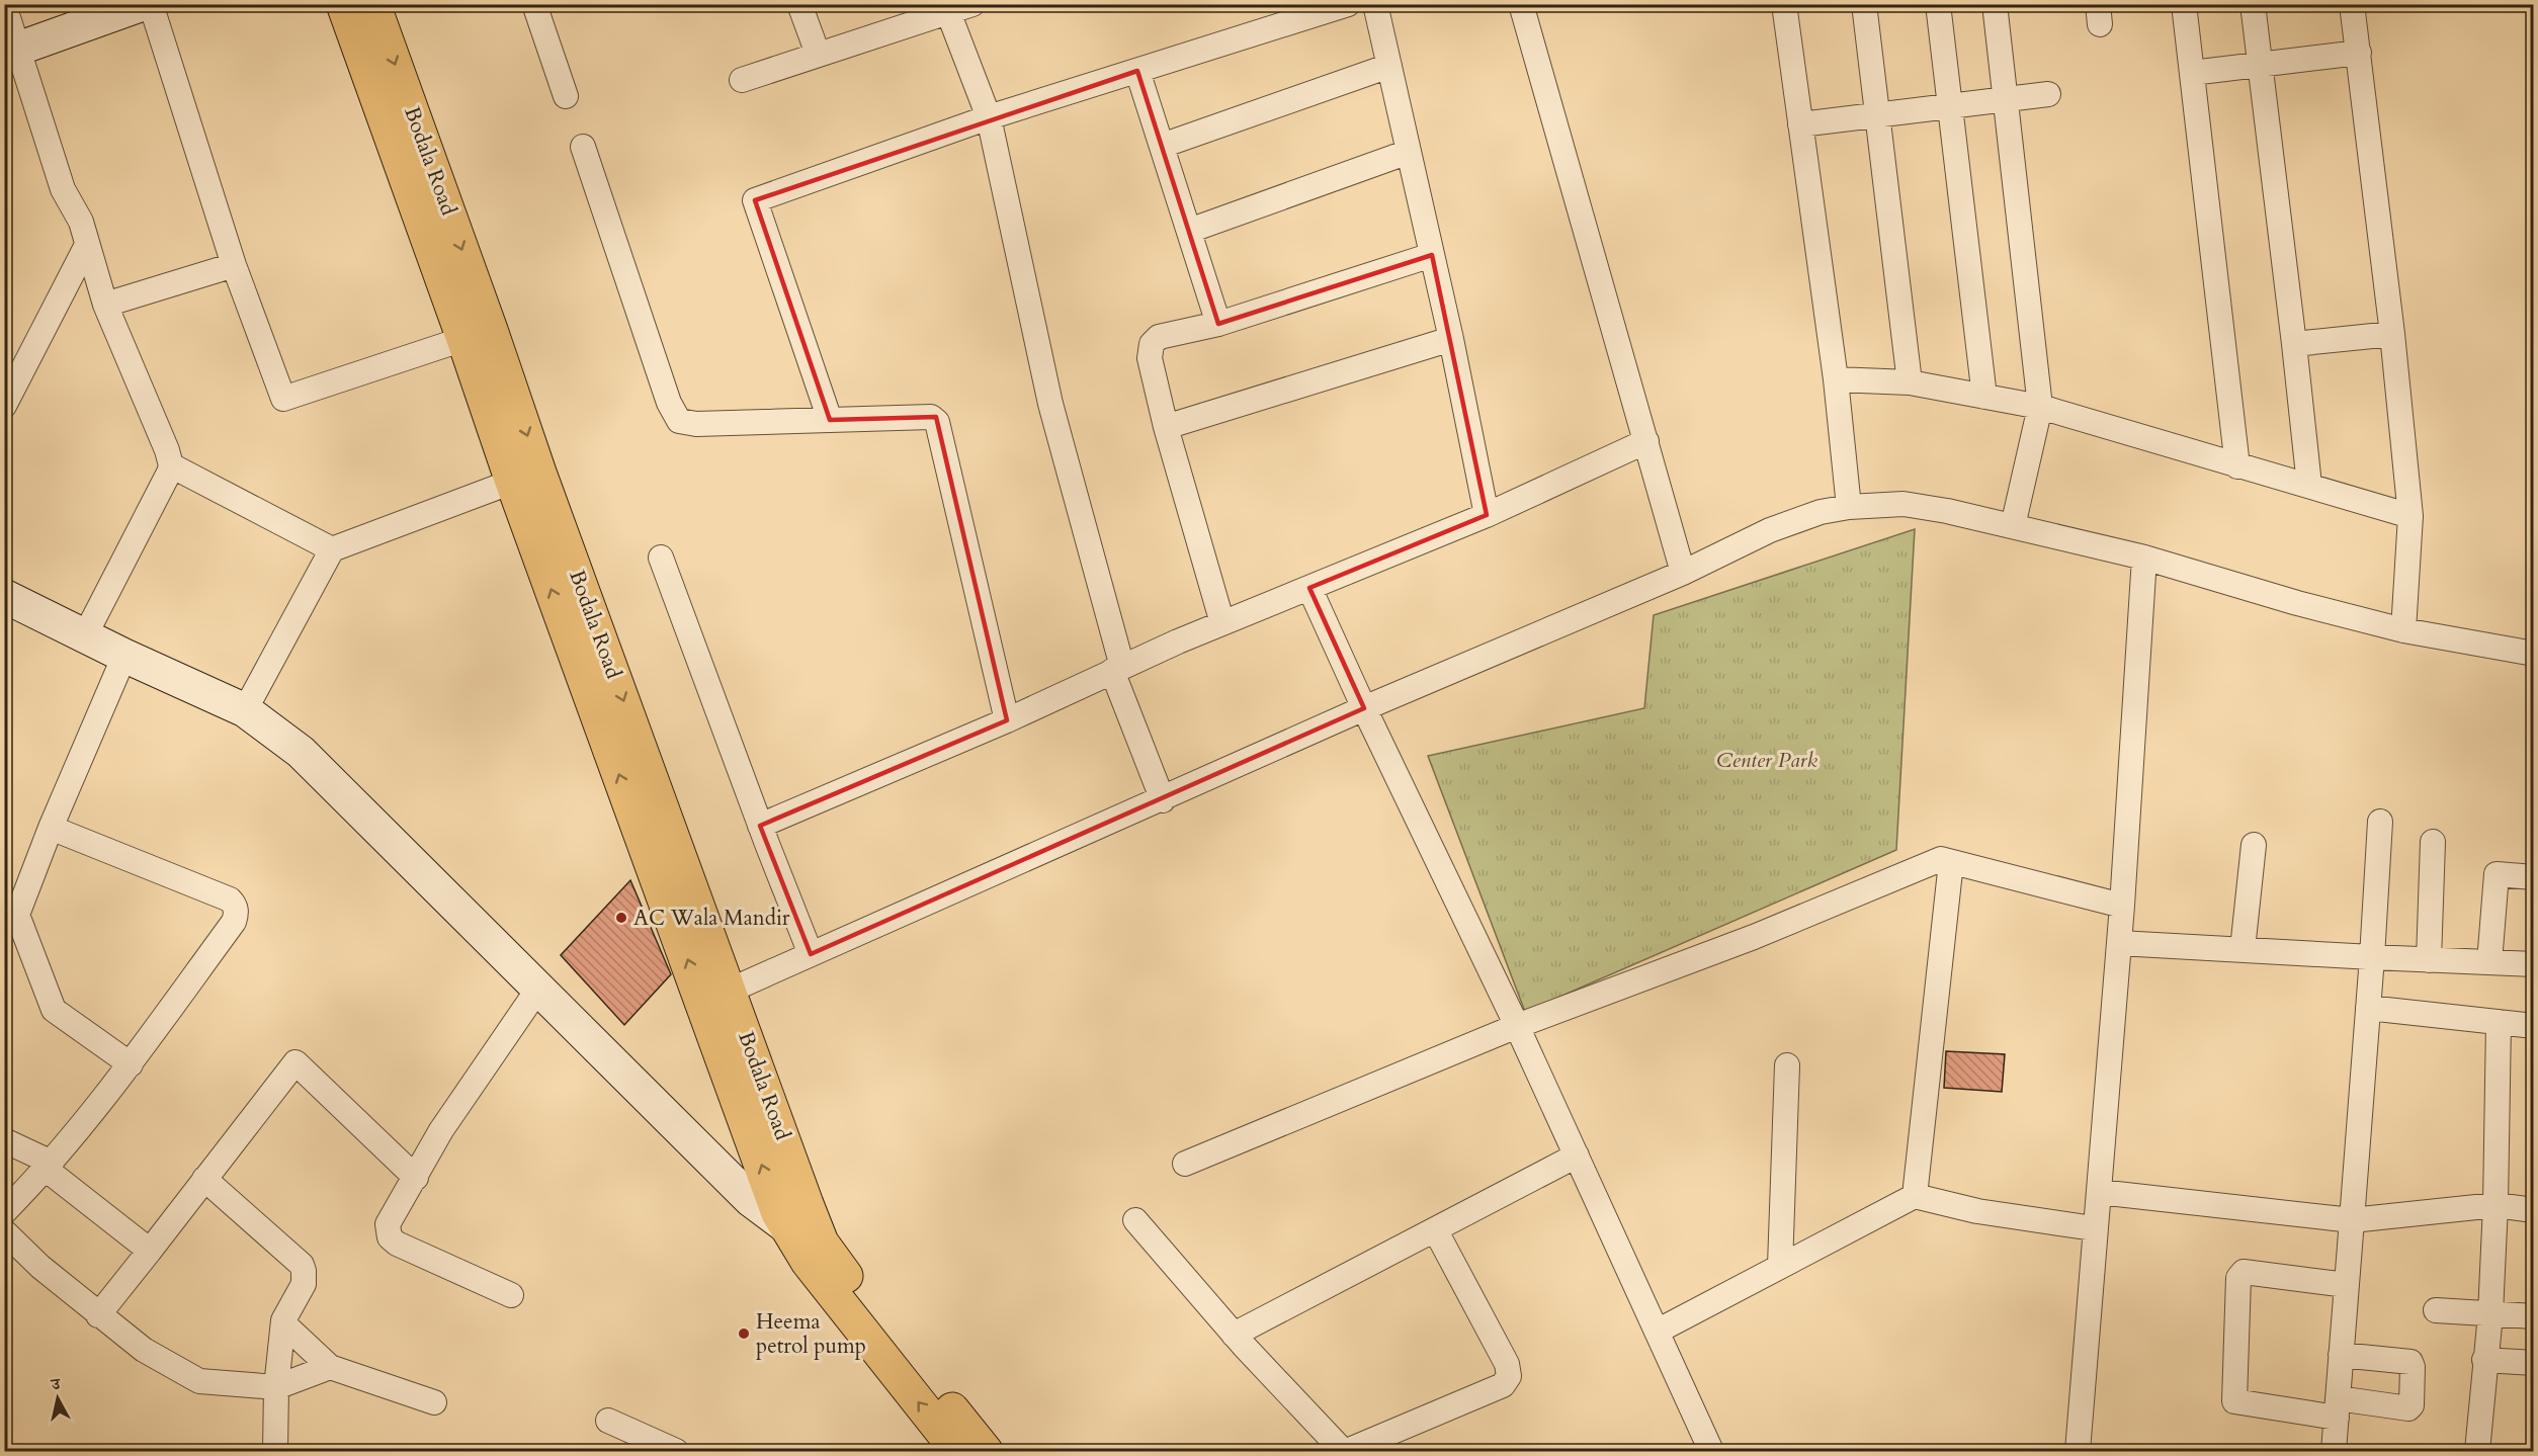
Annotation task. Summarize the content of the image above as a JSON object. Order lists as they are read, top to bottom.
{
  "streets": {
    "main road": ["Bodala Road"]
  },
  "parks": ["Center Park"],
  "places": ["AC Wala Mandir", "Heema petrol pump"],
  "north": "top"
}
